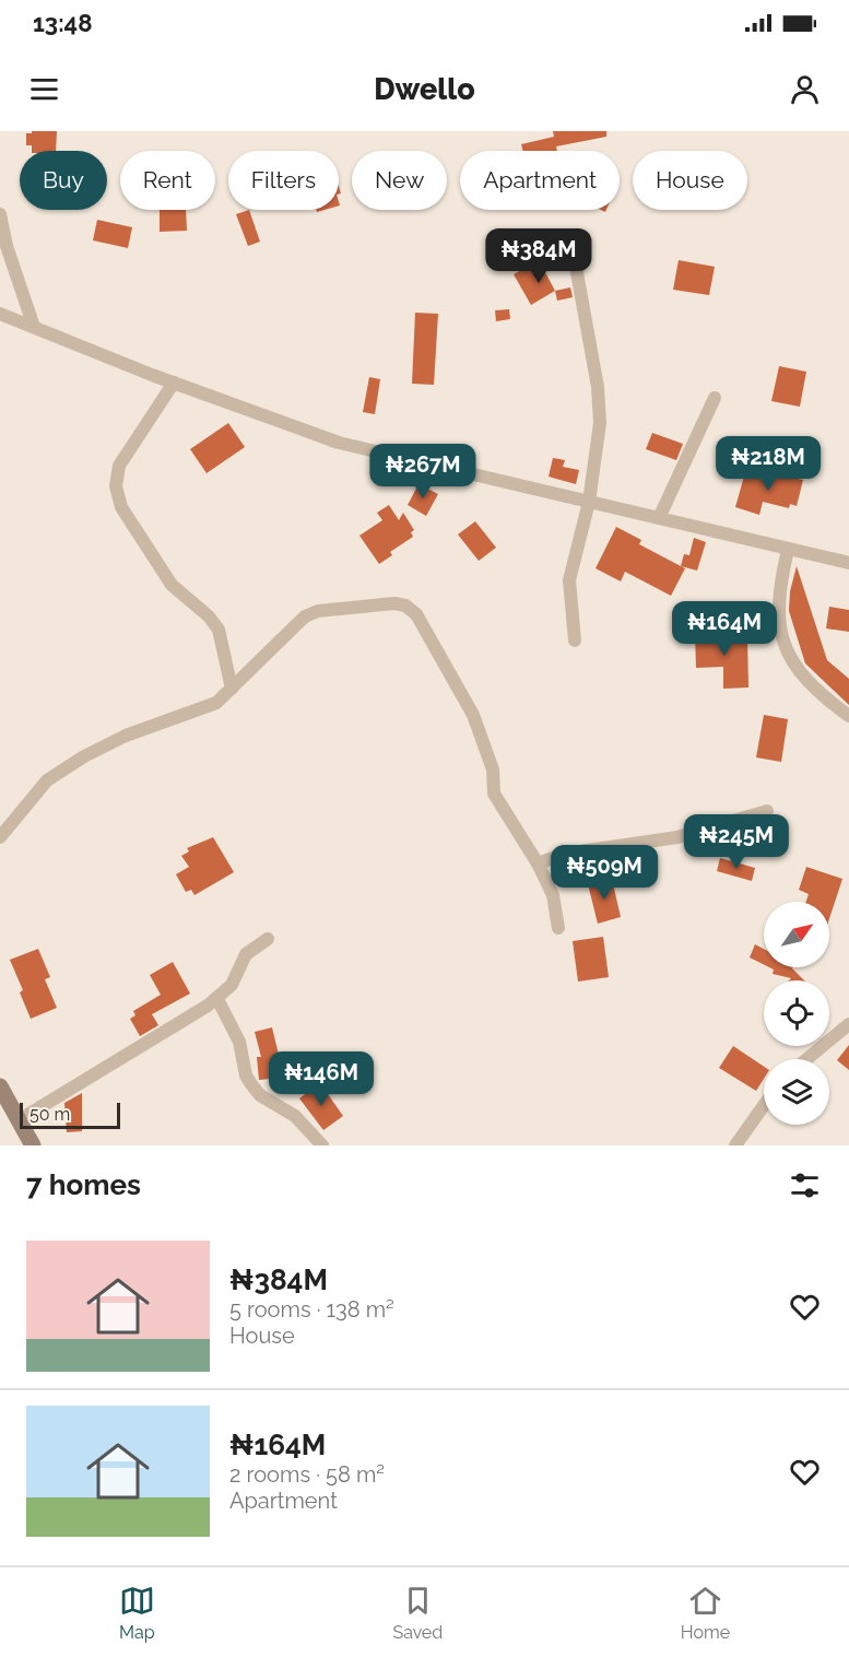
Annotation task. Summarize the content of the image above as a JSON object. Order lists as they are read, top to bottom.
{
  "scale_bar": "50 m",
  "north": "top right",
  "page": {
    "status": "13:48",
    "header": "Dwello",
    "chip": [
      "Buy",
      "Rent",
      "Filters",
      "New",
      "Apartment",
      "House"
    ],
    "price": [
      "₦384M",
      "₦218M",
      "₦267M",
      "₦164M",
      "₦245M",
      "₦509M",
      "₦146M"
    ],
    "scale": "50 m",
    "heading": "7 homes",
    "list": [
      {
        "name": "₦384M",
        "note": "5 rooms · 138 m² · House"
      },
      {
        "name": "₦164M",
        "note": "2 rooms · 58 m² · Apartment"
      }
    ],
    "tabs": ["Map", "Saved", "Home"]
  }
}
